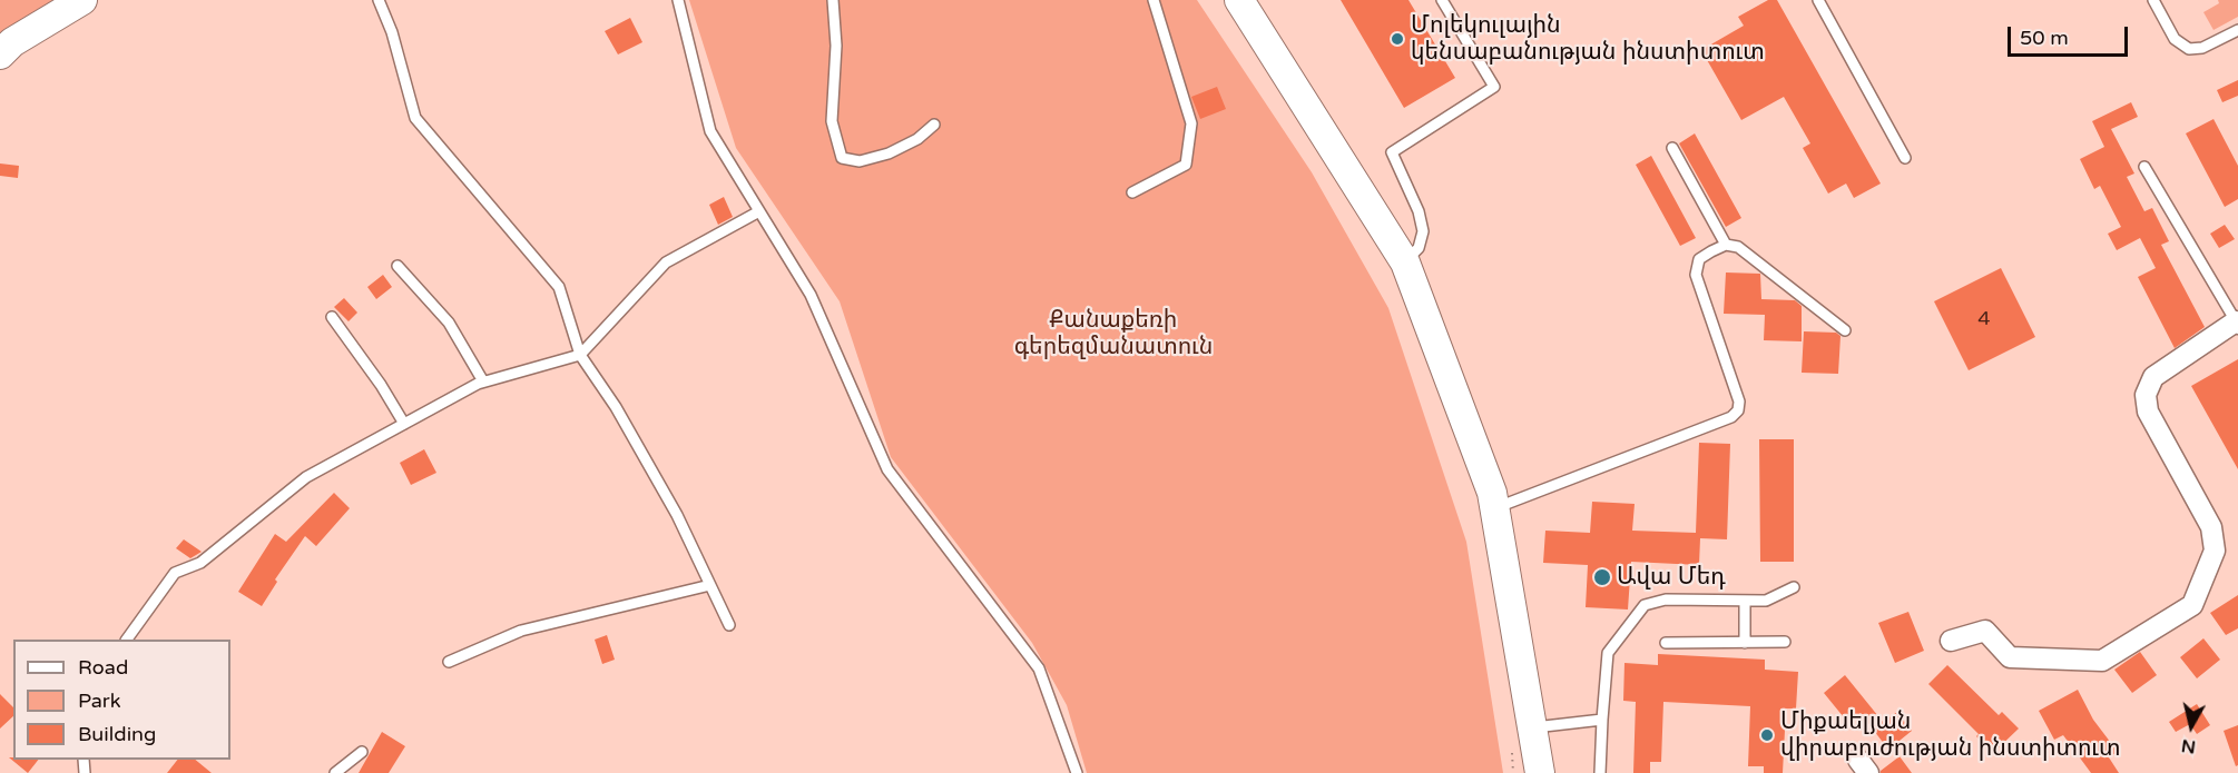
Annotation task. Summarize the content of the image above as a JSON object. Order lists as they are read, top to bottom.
{
  "parks": ["Քանաքեռի գերեզմանատուն"],
  "places": ["Մոլեկուլային կենսաբանության ինստիտուտ", "Ավա Մեդ", "Միքաելյան վիրաբուժության ինստիտուտ"],
  "house_numbers": ["4"],
  "legend": ["Road", "Park", "Building"],
  "scale_bar": "50 m",
  "north": "bottom"
}
